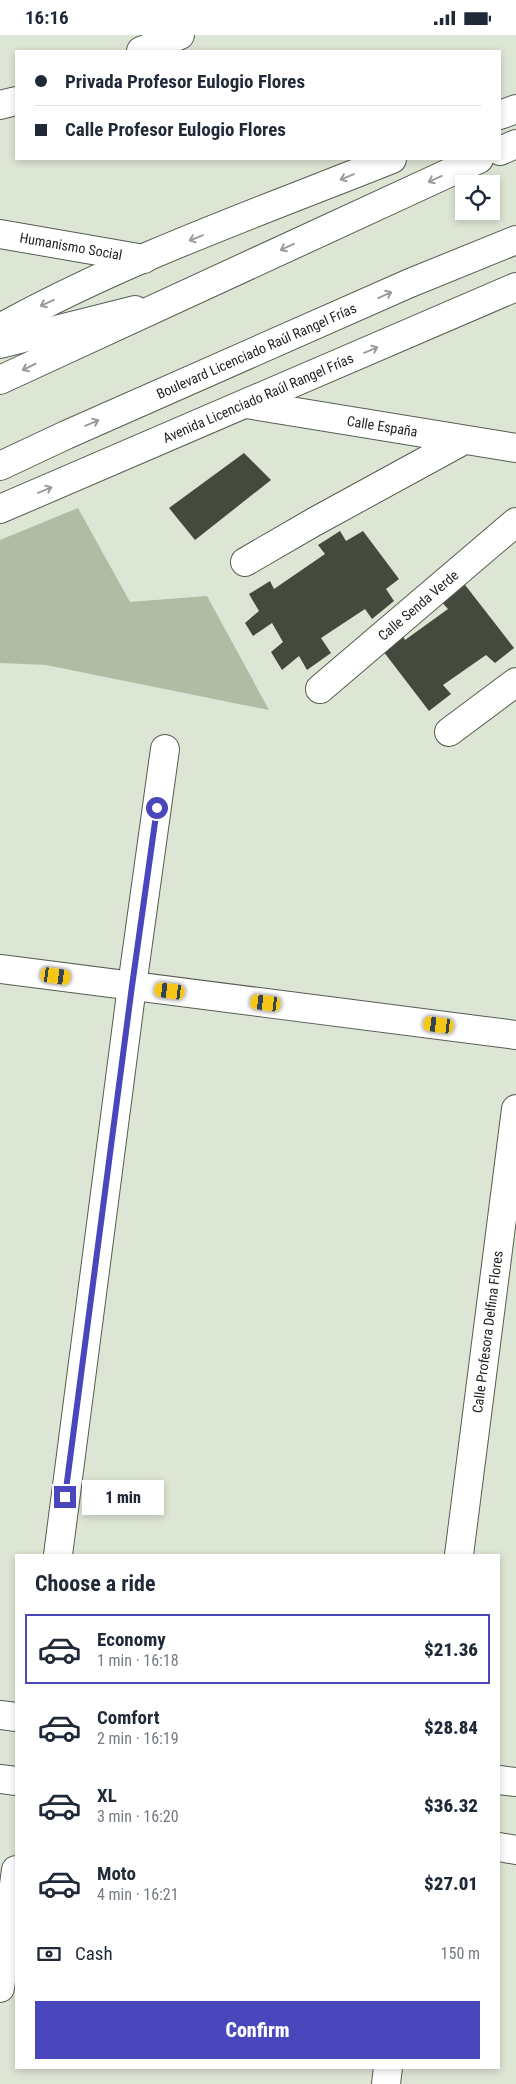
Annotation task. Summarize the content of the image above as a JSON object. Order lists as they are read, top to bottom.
{
  "streets": {
    "street": [
      "Humanismo Social",
      "Boulevard Licenciado Raúl Rangel Frías",
      "Avenida Licenciado Raúl Rangel Frías",
      "Calle España",
      "Calle Senda Verde",
      "Calle Profesora Delfina Flores"
    ]
  },
  "crossings": [
    ["Avenida Licenciado Raúl Rangel Frías", "Calle España"]
  ],
  "page": {
    "status": "16:16",
    "banner": ["Privada Profesor Eulogio Flores", "Calle Profesor Eulogio Flores"],
    "bubble": "1 min",
    "heading": "Choose a ride",
    "list": [
      {
        "name": "Economy",
        "note": "1 min · 16:18",
        "value": "$21.36"
      },
      {
        "name": "Comfort",
        "note": "2 min · 16:19",
        "value": "$28.84"
      },
      {
        "name": "XL",
        "note": "3 min · 16:20",
        "value": "$36.32"
      },
      {
        "name": "Moto",
        "note": "4 min · 16:21",
        "value": "$27.01"
      }
    ],
    "pay": ["Cash", "150 m"],
    "buttons": "Confirm"
  }
}
